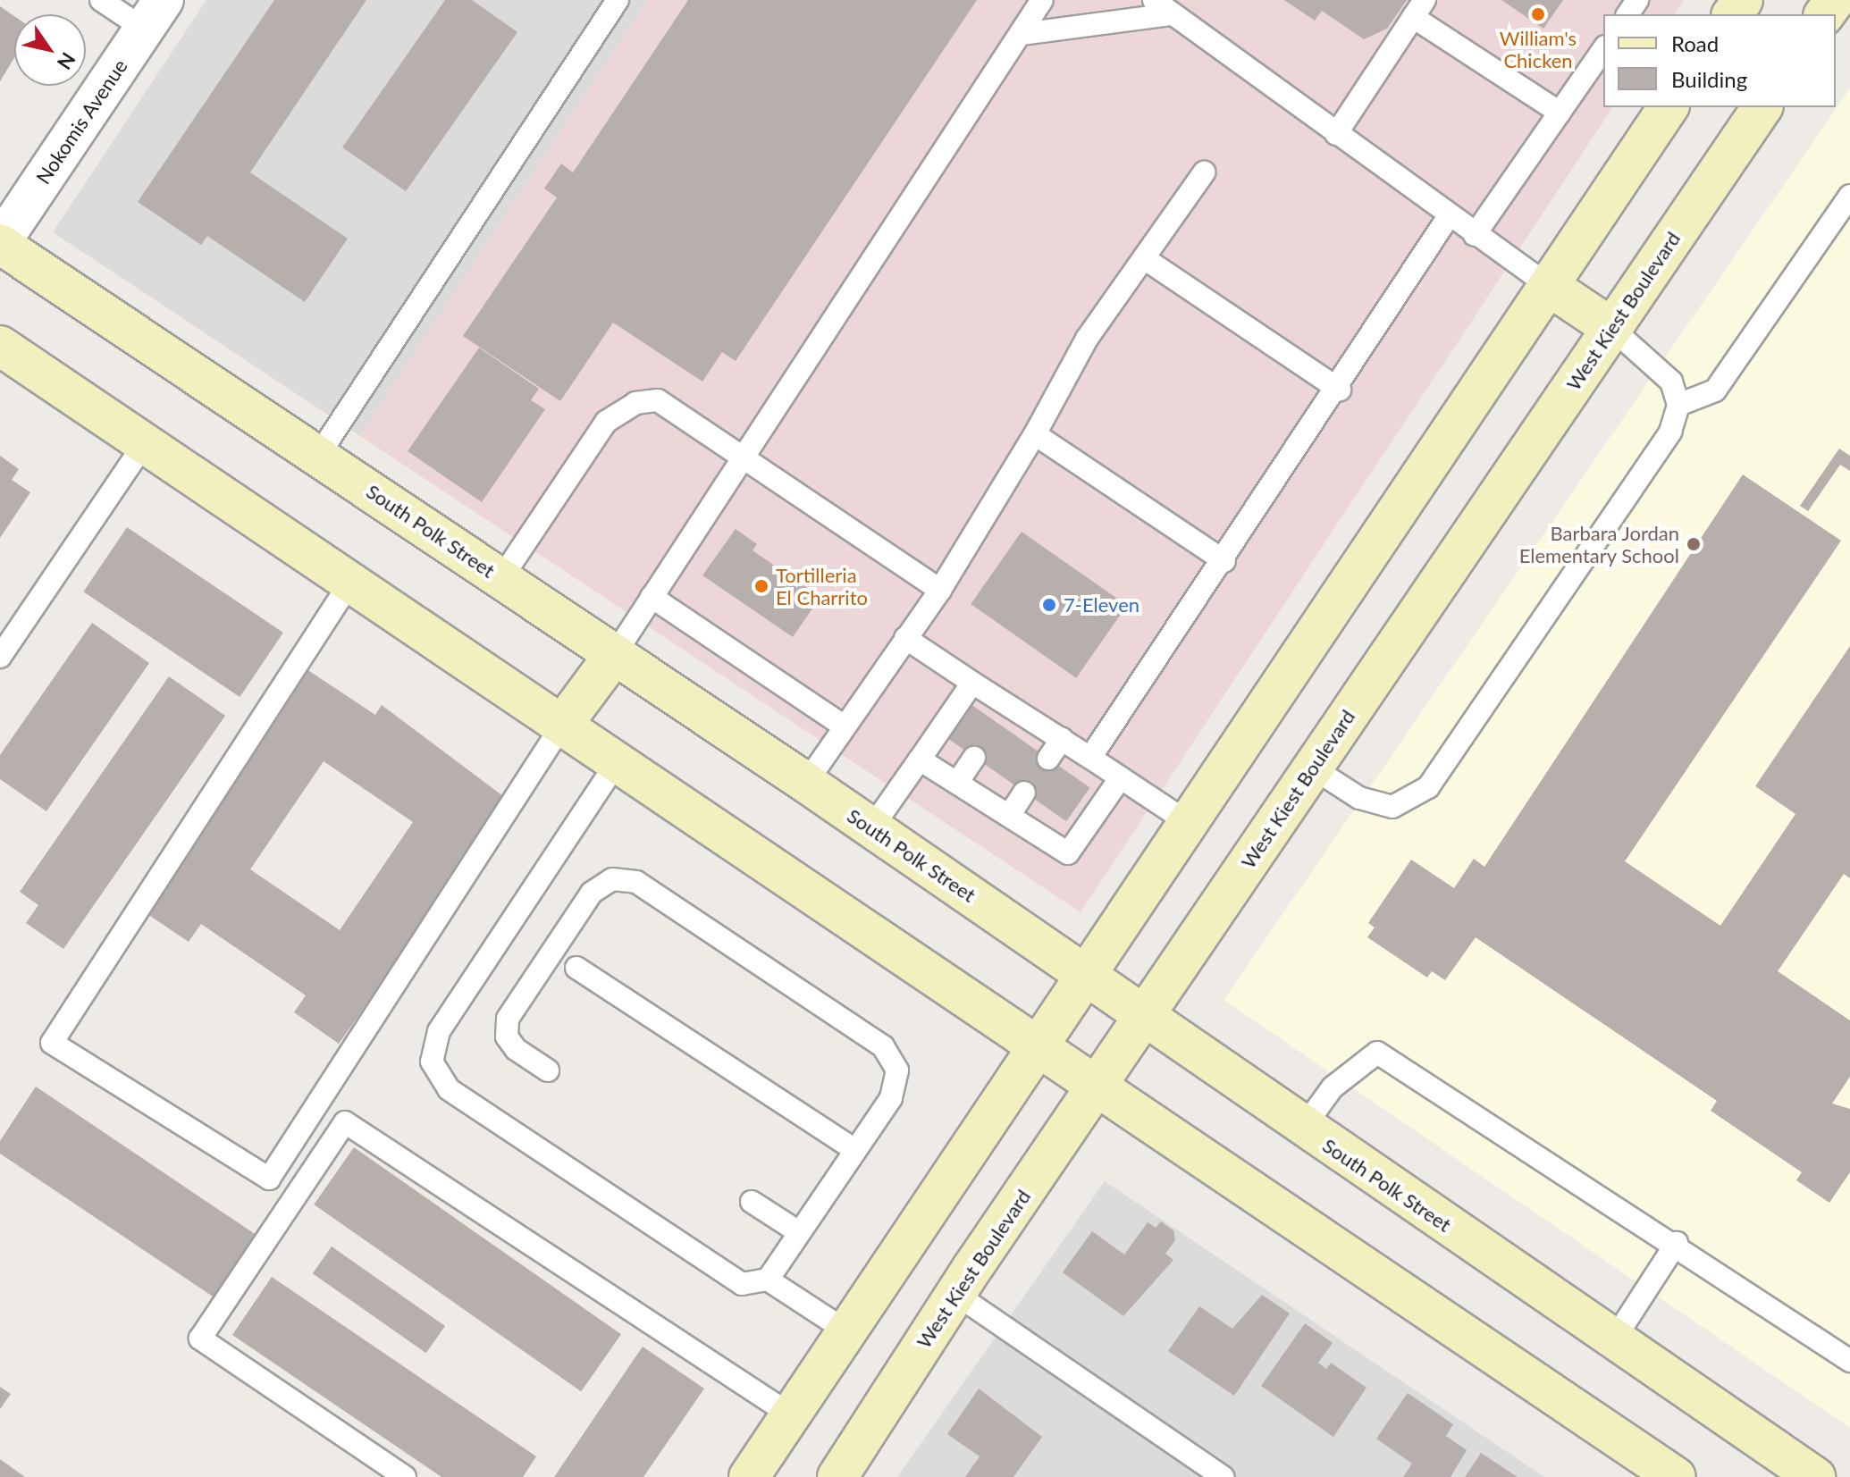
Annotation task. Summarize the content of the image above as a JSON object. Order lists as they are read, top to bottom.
{
  "streets": {
    "main road": ["West Kiest Boulevard", "South Polk Street"],
    "street": ["Nokomis Avenue"]
  },
  "crossings": [
    ["Nokomis Avenue", "South Polk Street"],
    ["West Kiest Boulevard", "South Polk Street"]
  ],
  "places": [
    "William's Chicken",
    "Barbara Jordan Elementary School",
    "Tortilleria El Charrito",
    "7-Eleven"
  ],
  "legend": ["Road", "Building"],
  "north": "bottom right"
}
